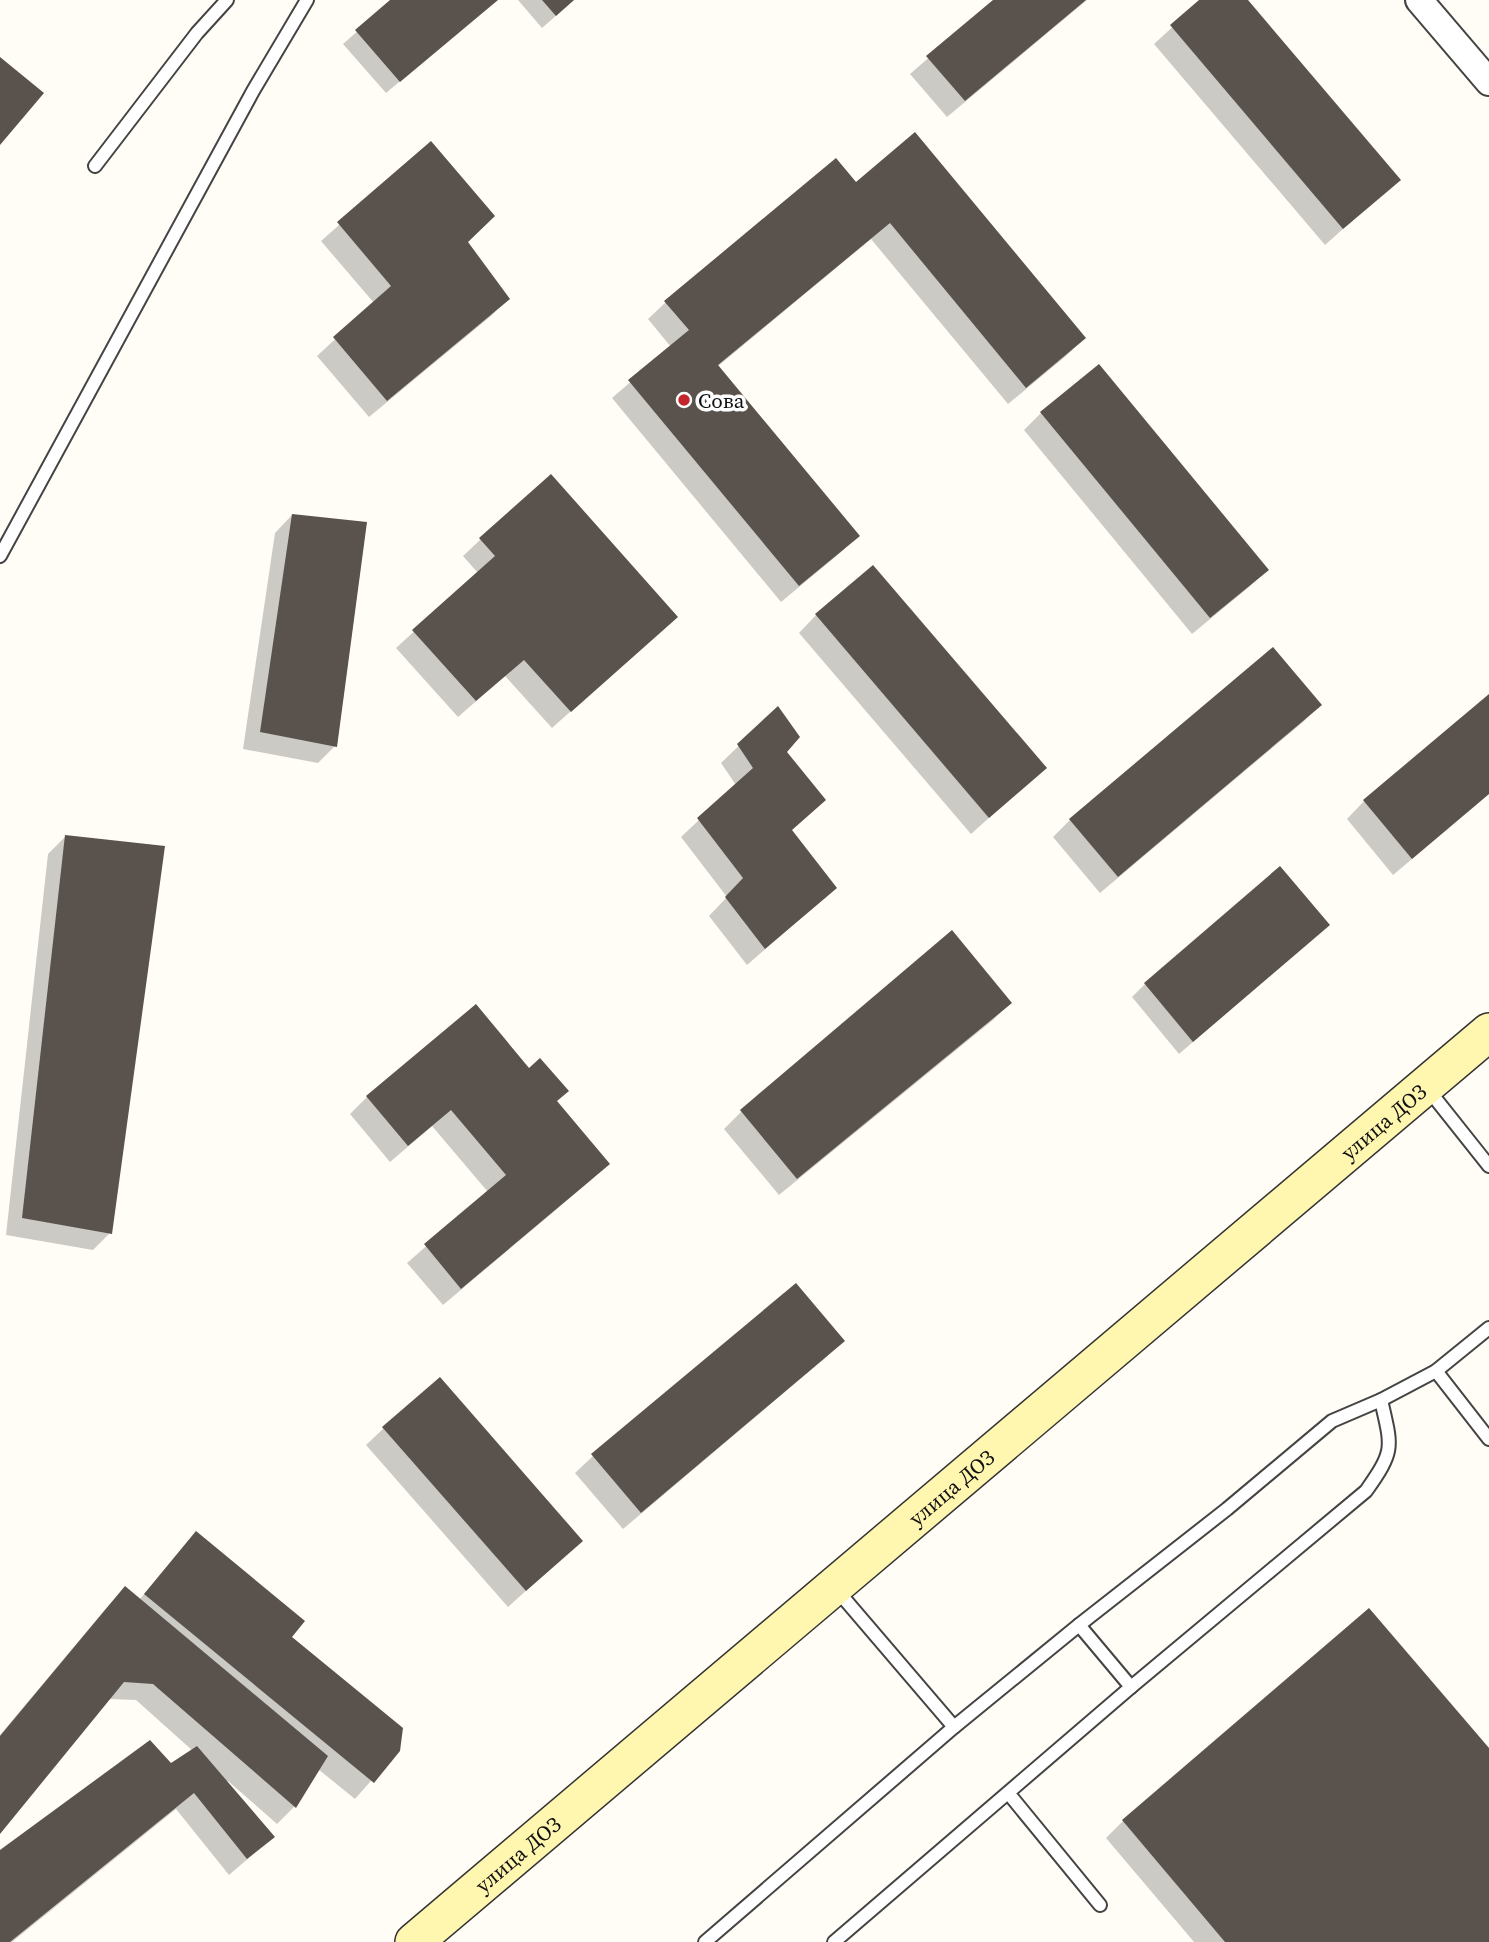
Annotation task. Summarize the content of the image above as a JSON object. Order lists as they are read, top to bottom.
{
  "streets": {
    "main road": ["улица ДОЗ"]
  },
  "places": ["Сова"]
}
